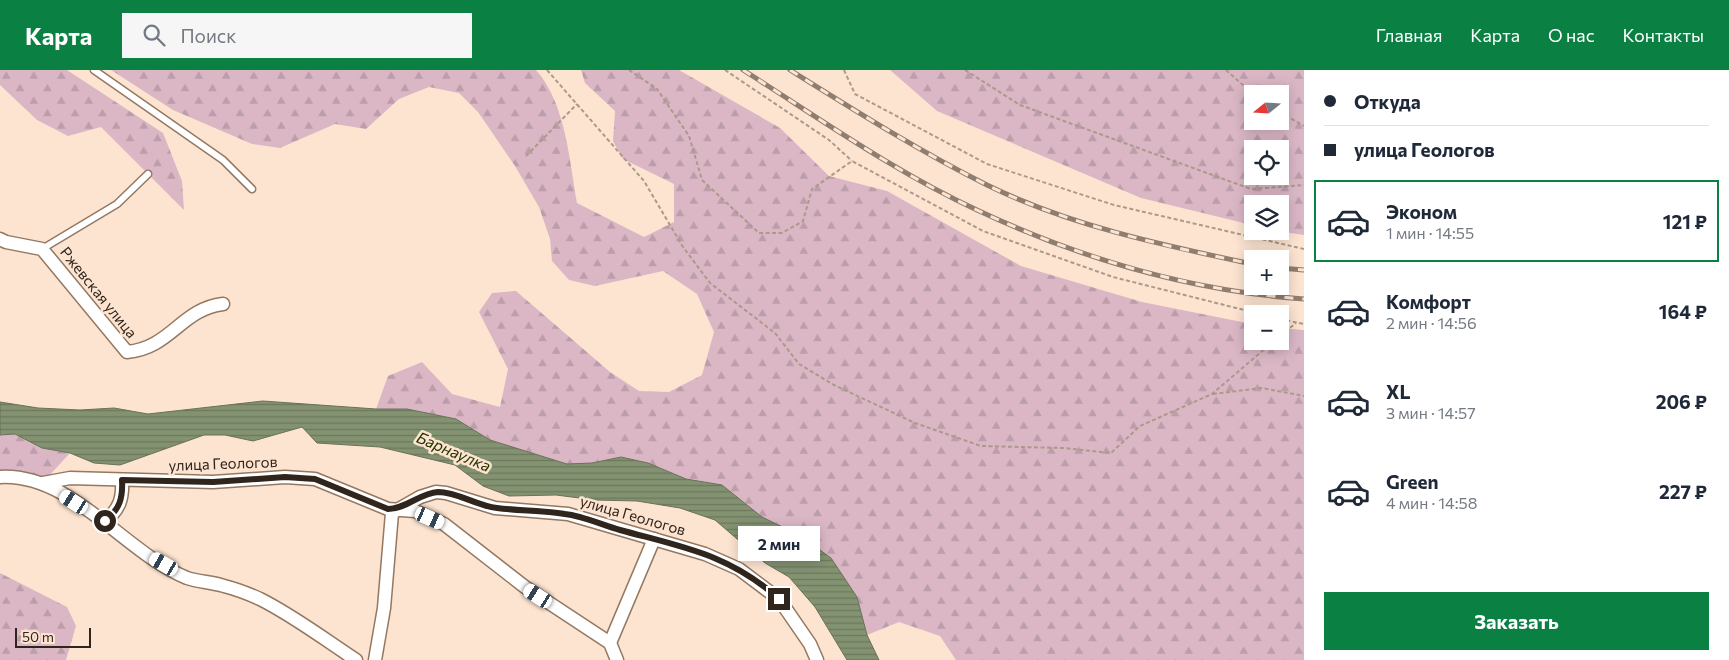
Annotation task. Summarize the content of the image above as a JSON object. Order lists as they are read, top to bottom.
{
  "streets": {
    "street": ["Ржевская улица", "улица Геологов"]
  },
  "water": ["Барнаулка"],
  "scale_bar": "50 m",
  "north": "left",
  "page": {
    "header": "Карта",
    "search": "Поиск",
    "nav": [
      "Главная",
      "Карта",
      "О нас",
      "Контакты"
    ],
    "banner": ["Откуда", "улица Геологов"],
    "map_buttons": ["+", "−"],
    "list": [
      {
        "name": "Эконом",
        "note": "1 мин · 14:55",
        "value": "121 ₽"
      },
      {
        "name": "Комфорт",
        "note": "2 мин · 14:56",
        "value": "164 ₽"
      },
      {
        "name": "XL",
        "note": "3 мин · 14:57",
        "value": "206 ₽"
      },
      {
        "name": "Green",
        "note": "4 мин · 14:58",
        "value": "227 ₽"
      }
    ],
    "bubble": "2 мин",
    "buttons": "Заказать",
    "scale": "50 m"
  }
}
